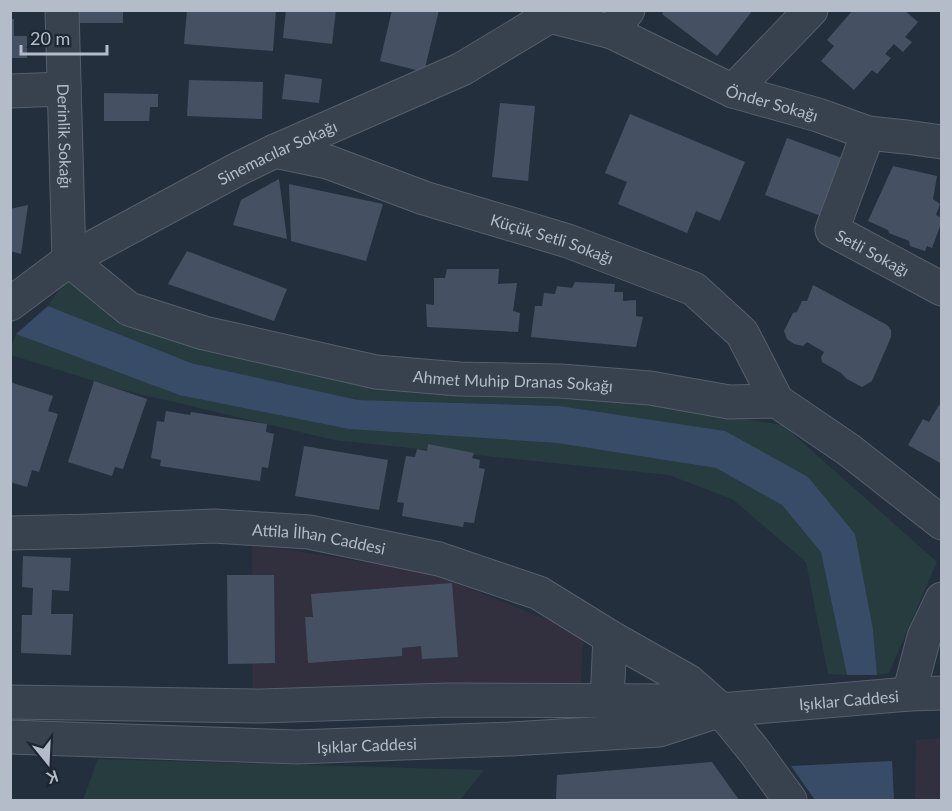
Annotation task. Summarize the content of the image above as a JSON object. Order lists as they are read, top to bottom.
{
  "streets": {
    "street": [
      "Önder Sokağı",
      "Derinlik Sokağı",
      "Sinemacılar Sokağı",
      "Küçük Setli Sokağı",
      "Setli Sokağı",
      "Ahmet Muhip Dranas Sokağı",
      "Attila İlhan Caddesi",
      "Işıklar Caddesi"
    ]
  },
  "crossings": [
    ["Önder Sokağı", "Sinemacılar Sokağı"],
    ["Önder Sokağı", "Setli Sokağı"],
    ["Derinlik Sokağı", "Sinemacılar Sokağı"],
    ["Derinlik Sokağı", "Ahmet Muhip Dranas Sokağı"],
    ["Sinemacılar Sokağı", "Küçük Setli Sokağı"],
    ["Sinemacılar Sokağı", "Ahmet Muhip Dranas Sokağı"],
    ["Küçük Setli Sokağı", "Ahmet Muhip Dranas Sokağı"],
    ["Attila İlhan Caddesi", "Işıklar Caddesi"]
  ],
  "scale_bar": "20 m",
  "north": "bottom"
}
